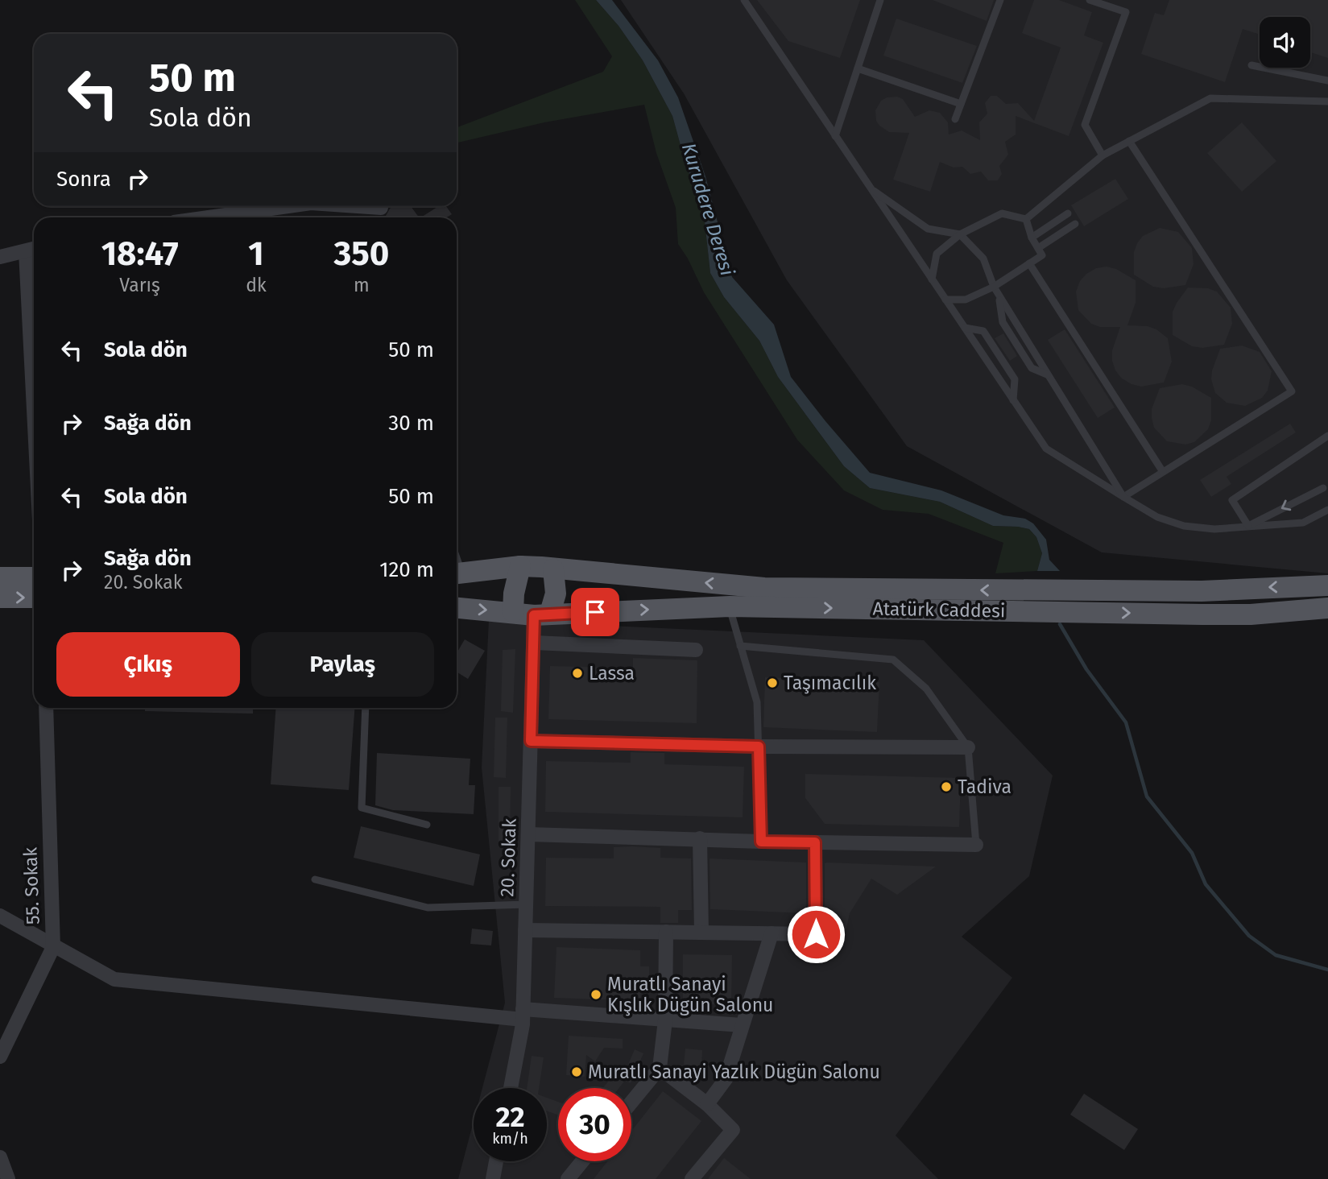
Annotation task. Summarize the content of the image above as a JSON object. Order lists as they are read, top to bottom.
{
  "streets": {
    "main road": ["Atatürk Caddesi"],
    "street": ["20. Sokak", "55. Sokak"]
  },
  "crossings": [
    ["Atatürk Caddesi", "20. Sokak"]
  ],
  "water": ["Kurudere Deresi"],
  "places": [
    "Lassa",
    "Taşımacılık",
    "Tadiva",
    "Muratlı Sanayi Kışlık Dügün Salonu",
    "Muratlı Sanayi Yazlık Dügün Salonu"
  ],
  "page": {
    "turn": ["50 m", "Sola dön"],
    "then": "Sonra",
    "eta": [
      "18:47",
      "Varış",
      "1",
      "dk",
      "350",
      "m"
    ],
    "list": [
      {
        "name": "Sola dön",
        "value": "50 m"
      },
      {
        "name": "Sağa dön",
        "value": "30 m"
      },
      {
        "name": "Sola dön",
        "value": "50 m"
      },
      {
        "name": "Sağa dön",
        "note": "20. Sokak",
        "value": "120 m"
      }
    ],
    "buttons": ["Çıkış", "Paylaş"],
    "speed": "22 km/h",
    "limit": "30"
  }
}
